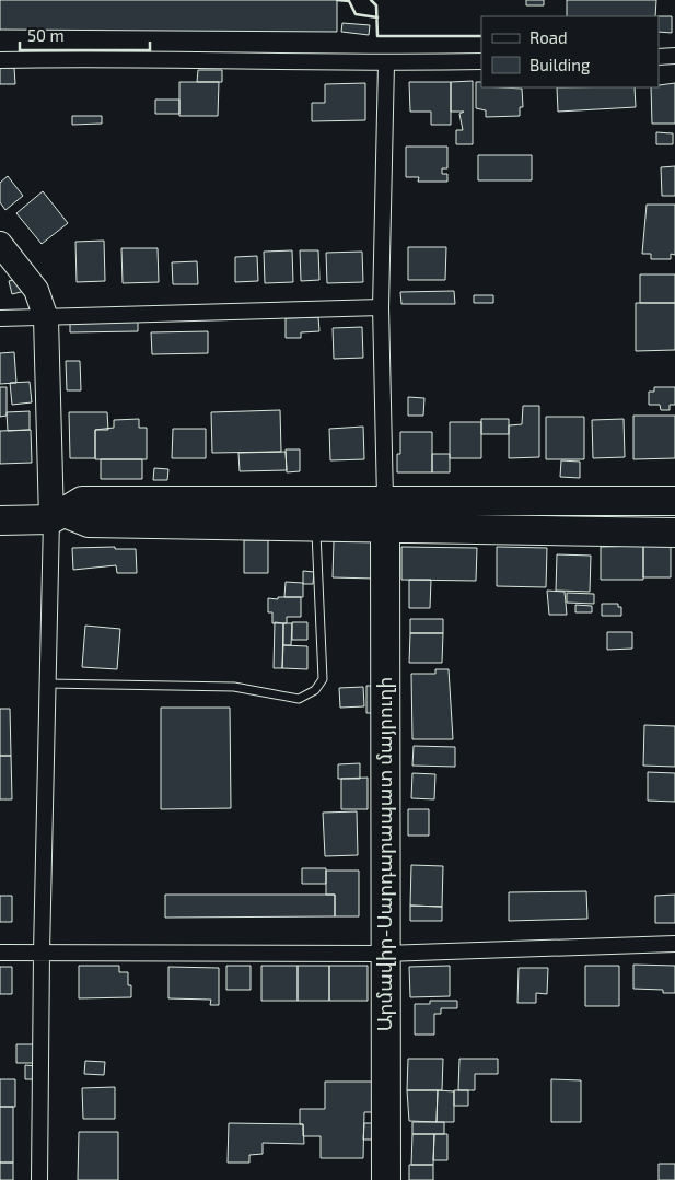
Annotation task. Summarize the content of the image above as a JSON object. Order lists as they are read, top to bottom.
{
  "streets": {
    "highway": ["Արմավիր-Սարդարապատ մայրուղի"]
  },
  "legend": ["Road", "Building"],
  "scale_bar": "50 m"
}
